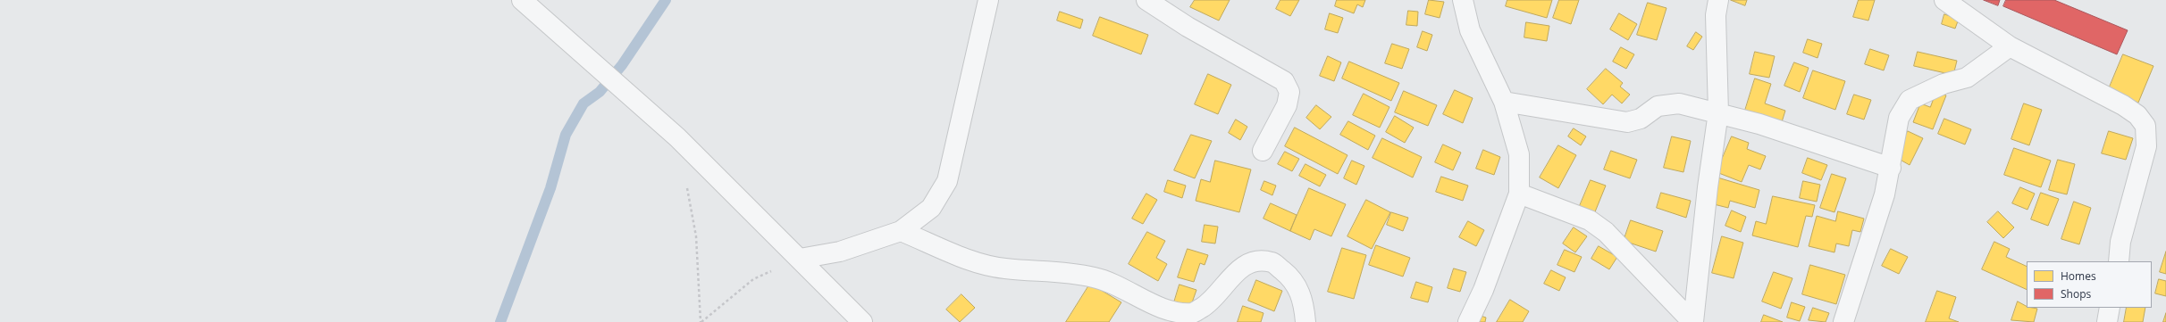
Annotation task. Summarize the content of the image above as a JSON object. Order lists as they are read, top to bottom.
{
  "legend": ["Homes", "Shops"]
}
